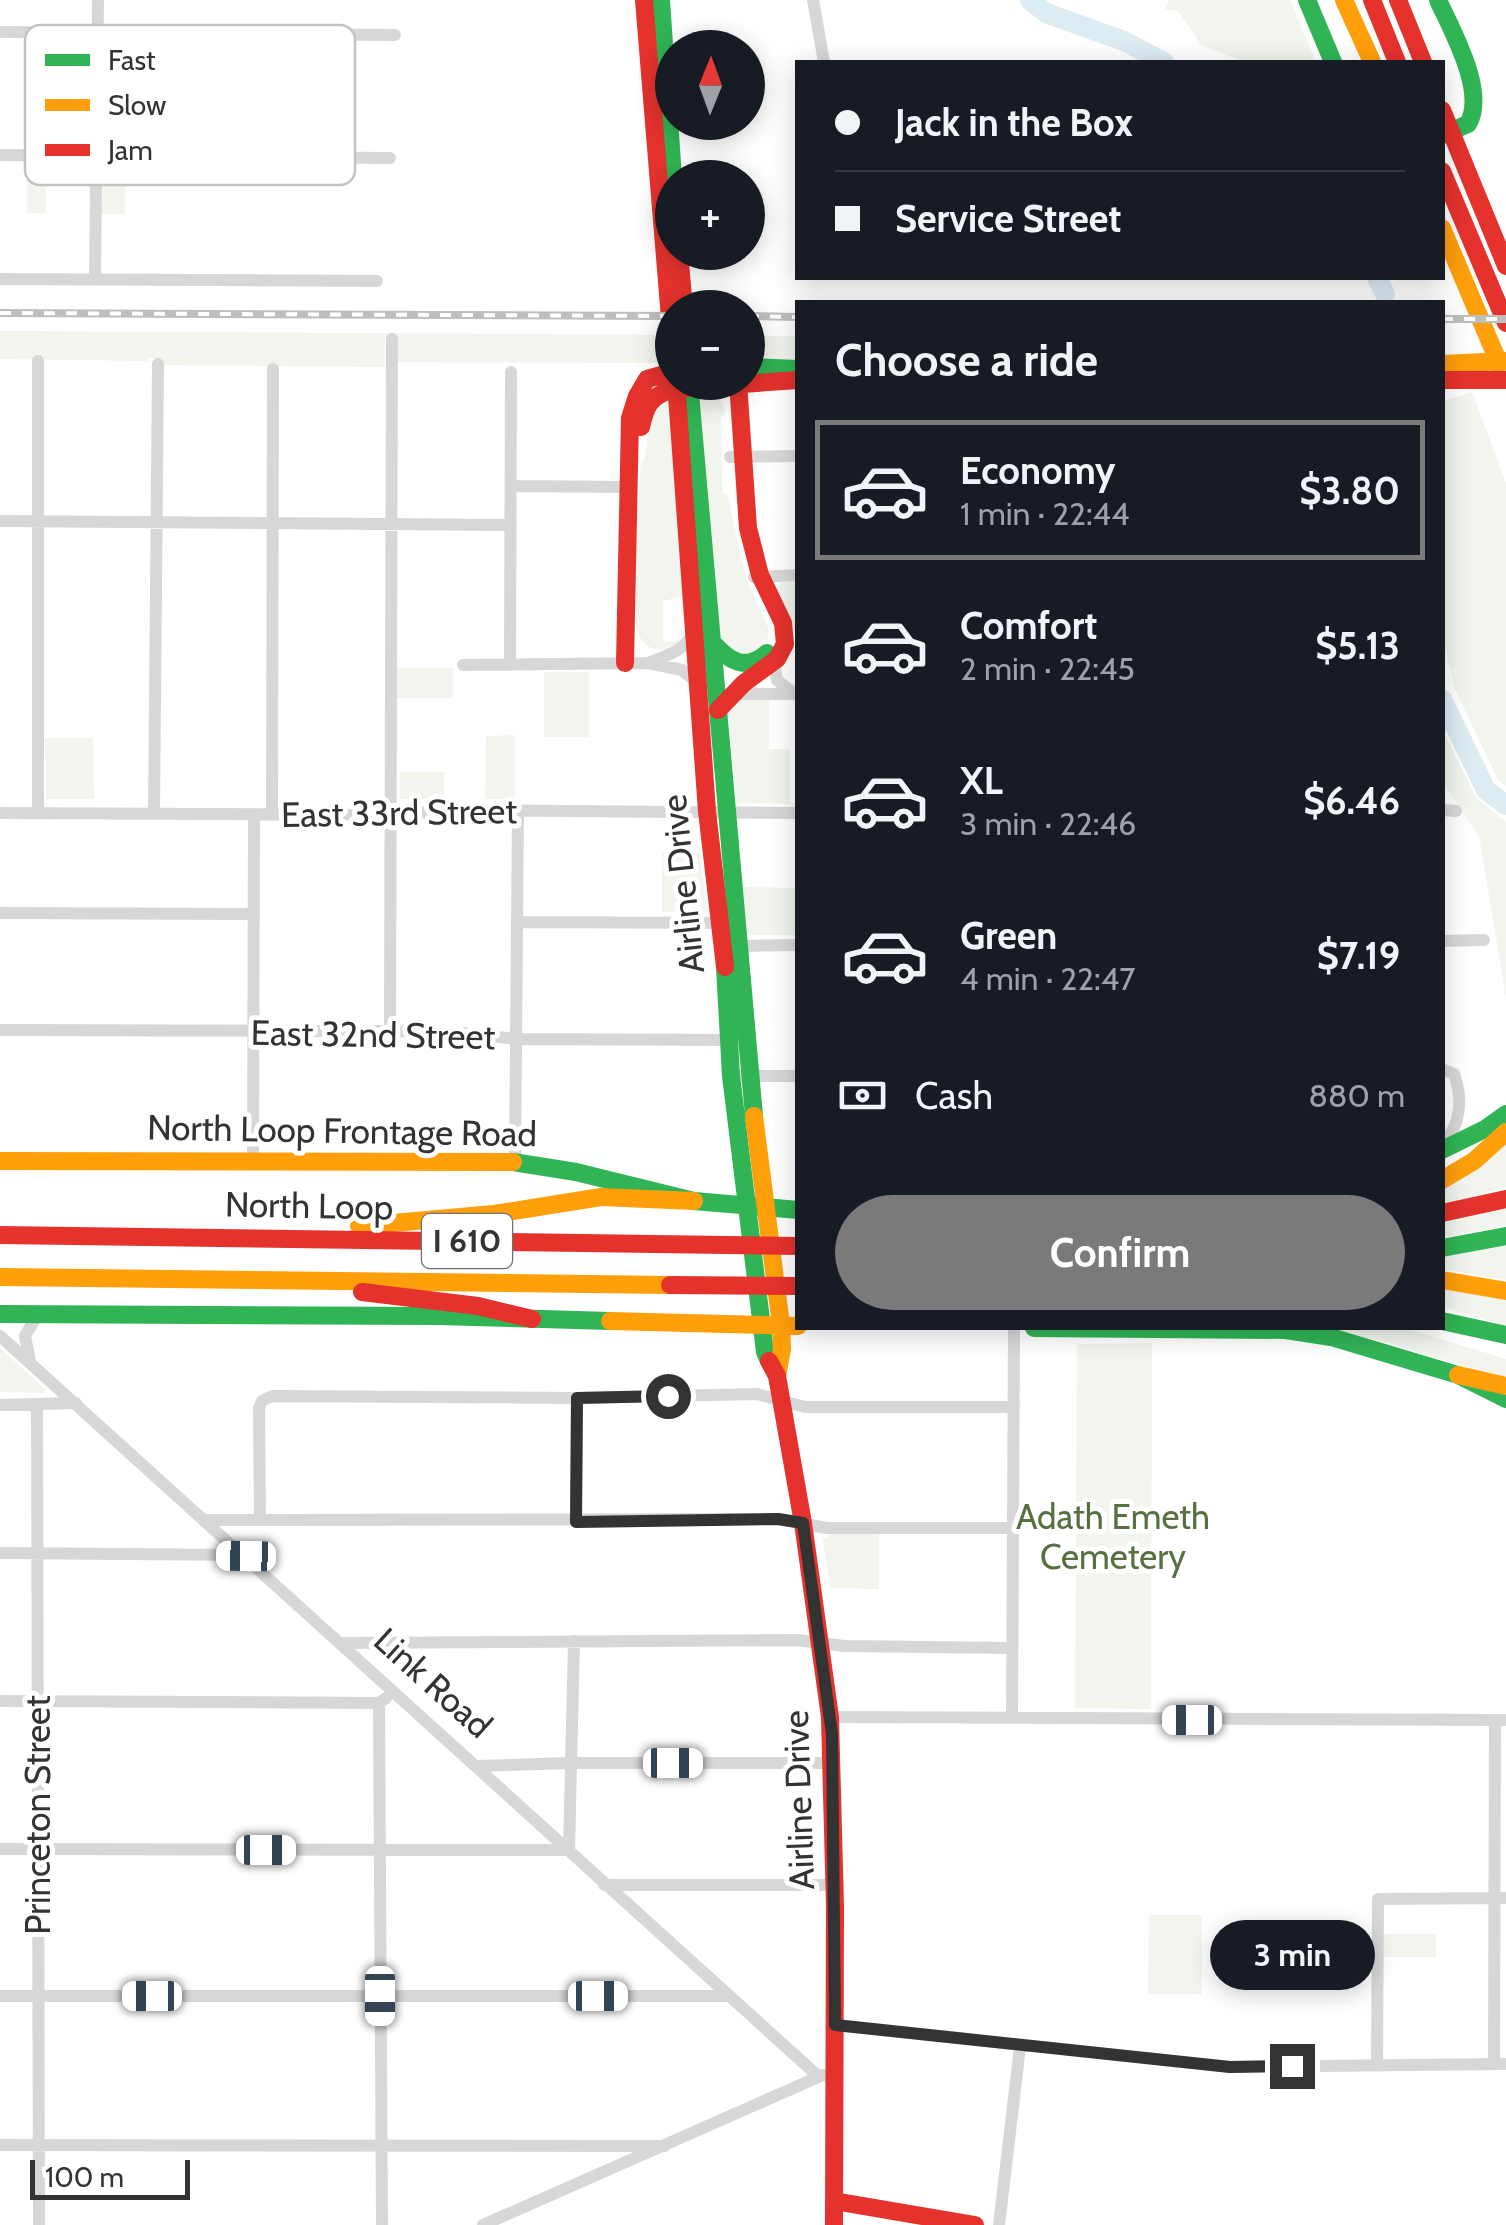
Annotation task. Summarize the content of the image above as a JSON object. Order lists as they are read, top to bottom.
{
  "streets": {
    "main road": [
      "Airline Drive",
      "North Loop Frontage Road",
      "North Loop",
      "I 610"
    ],
    "street": [
      "East 33rd Street",
      "East 32nd Street",
      "Link Road",
      "Princeton Street"
    ]
  },
  "crossings": [
    ["East 33rd Street", "Airline Drive"],
    ["Airline Drive", "East 32nd Street"],
    ["Airline Drive", "North Loop Frontage Road"],
    ["Airline Drive", "Link Road"]
  ],
  "parks": ["Adath Emeth Cemetery"],
  "legend": ["Fast", "Slow", "Jam"],
  "scale_bar": "100 m",
  "north": "top",
  "page": {
    "map_buttons": ["+", "−"],
    "banner": ["Jack in the Box", "Service Street"],
    "heading": "Choose a ride",
    "list": [
      {
        "name": "Economy",
        "note": "1 min · 22:44",
        "value": "$3.80"
      },
      {
        "name": "Comfort",
        "note": "2 min · 22:45",
        "value": "$5.13"
      },
      {
        "name": "XL",
        "note": "3 min · 22:46",
        "value": "$6.46"
      },
      {
        "name": "Green",
        "note": "4 min · 22:47",
        "value": "$7.19"
      }
    ],
    "pay": ["Cash", "880 m"],
    "buttons": "Confirm",
    "bubble": "3 min",
    "scale": "100 m"
  }
}
